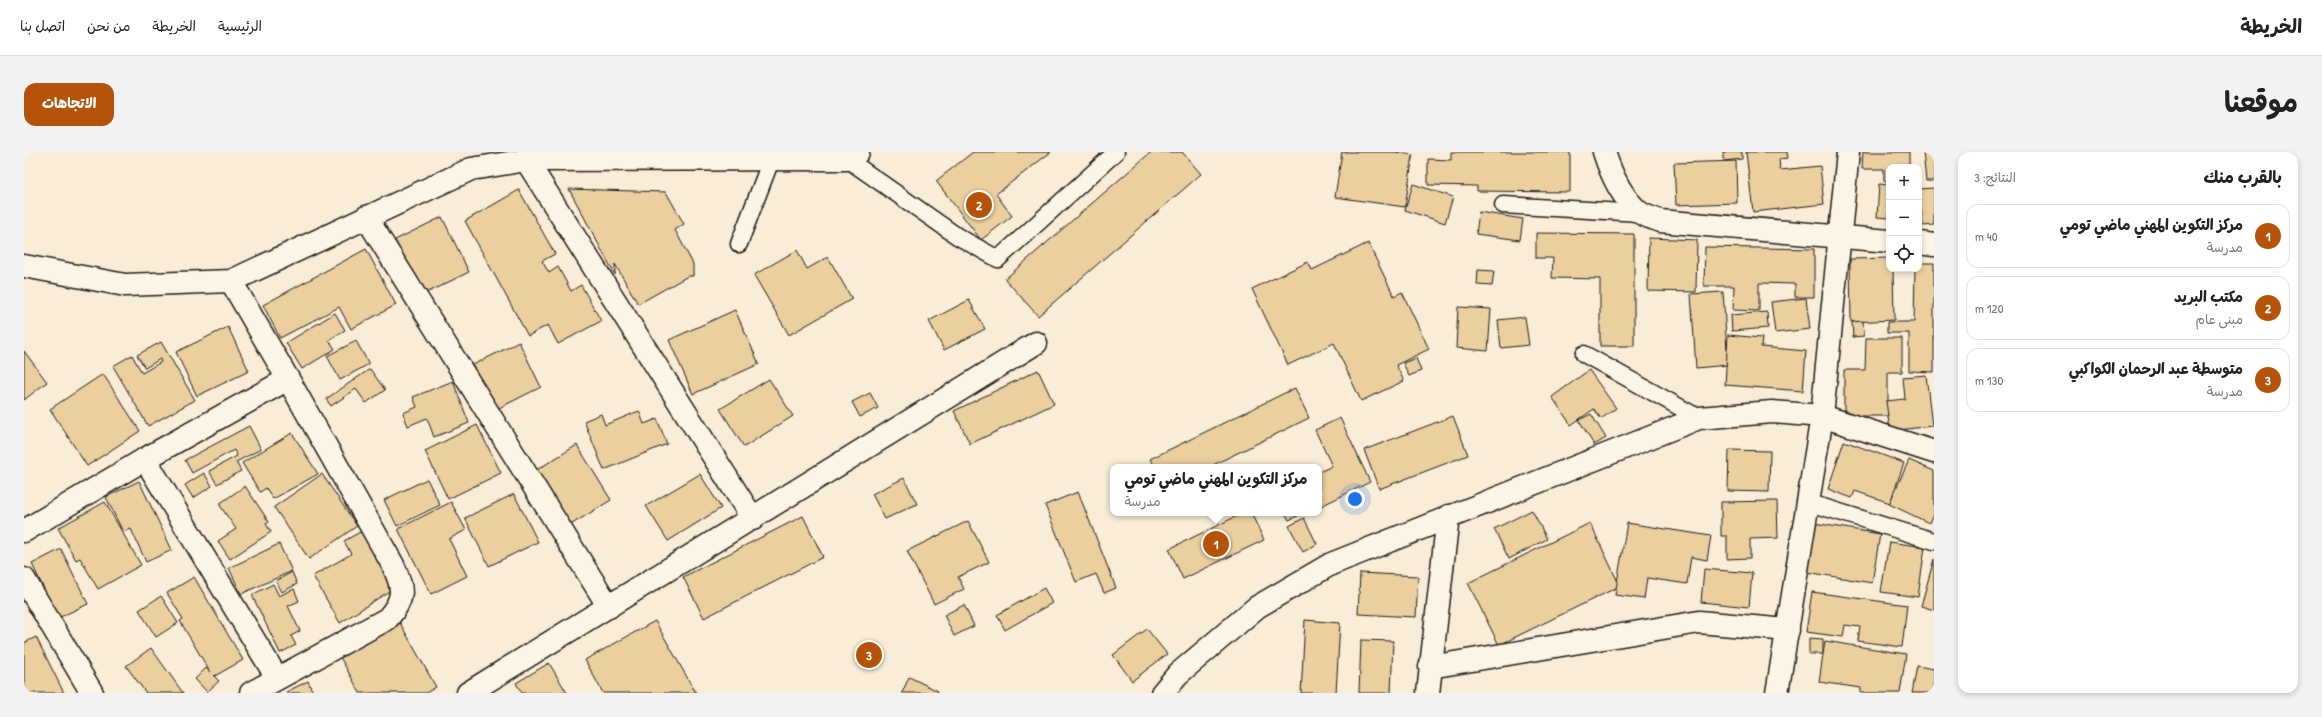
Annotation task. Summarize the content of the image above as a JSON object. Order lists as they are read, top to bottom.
{
  "page": {
    "header": "الخريطة",
    "nav": [
      "الرئيسية",
      "الخريطة",
      "من نحن",
      "اتصل بنا"
    ],
    "title": "موقعنا",
    "buttons": "الاتجاهات",
    "heading": ["بالقرب منك", "النتائج: 3"],
    "map_buttons": ["+", "−"],
    "pins": ["2", "1", "3"],
    "list": [
      {
        "mark": "1",
        "name": "مركز التكوين المهني ماضي تومي",
        "note": "مدرسة",
        "value": "40 m"
      },
      {
        "mark": "2",
        "name": "مكتب البريد",
        "note": "مبنى عام",
        "value": "120 m"
      },
      {
        "mark": "3",
        "name": "متوسطة عبد الرحمان الكواكبي",
        "note": "مدرسة",
        "value": "130 m"
      }
    ],
    "popup": ["مركز التكوين المهني ماضي تومي", "مدرسة"]
  }
}
